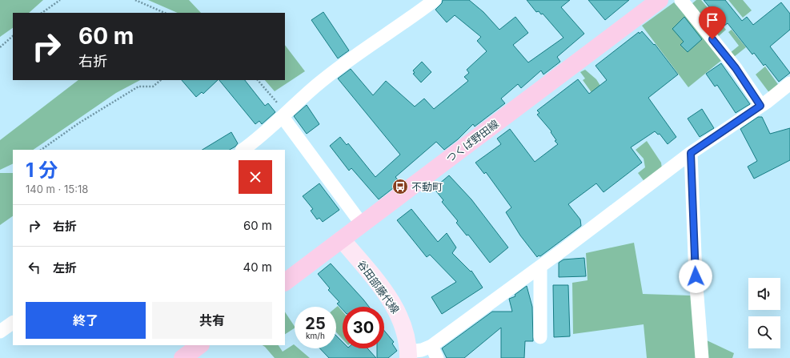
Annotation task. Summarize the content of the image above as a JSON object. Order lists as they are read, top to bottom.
{
  "streets": {
    "main road": ["つくば野田線", "谷田部藤代線"]
  },
  "crossings": [
    ["つくば野田線", "谷田部藤代線"]
  ],
  "places": {
    "bus stop": ["不動町"]
  },
  "page": {
    "turn": ["60 m", "右折"],
    "heading": ["1 分", "140 m · 15:18"],
    "list": [
      {
        "name": "右折",
        "value": "60 m"
      },
      {
        "name": "左折",
        "value": "40 m"
      }
    ],
    "buttons": ["終了", "共有"],
    "speed": "25 km/h",
    "limit": "30"
  }
}
